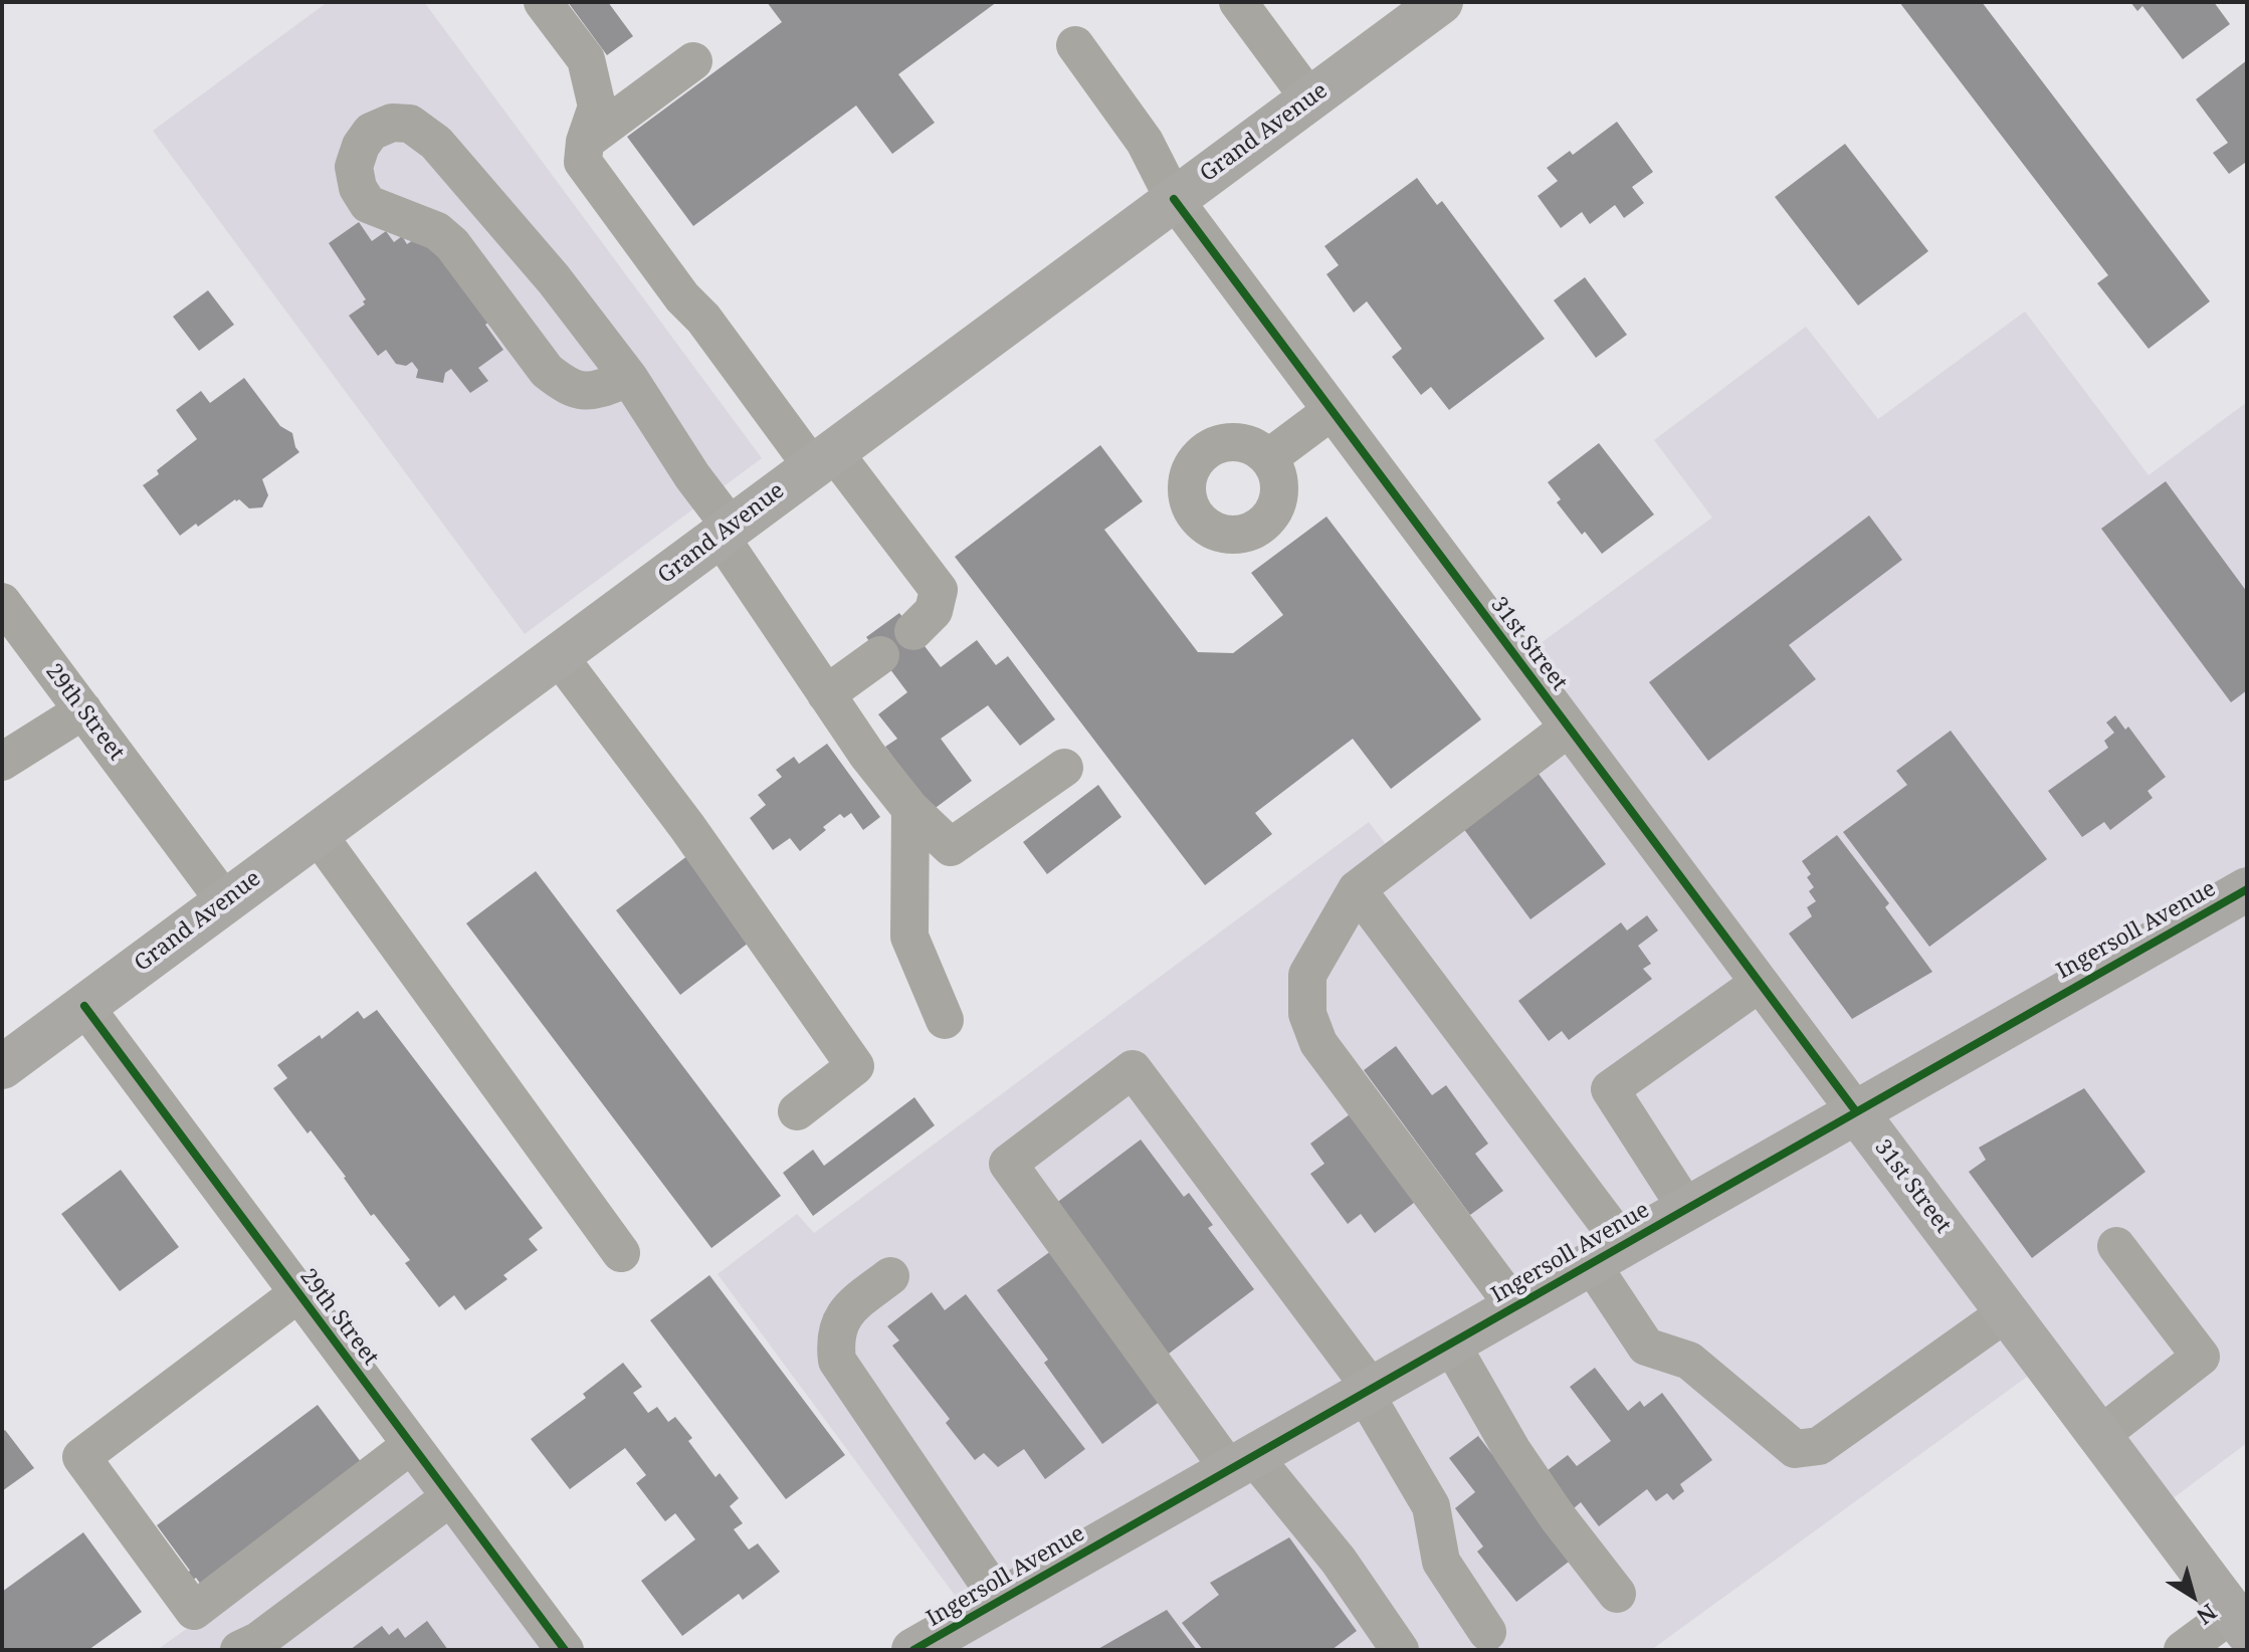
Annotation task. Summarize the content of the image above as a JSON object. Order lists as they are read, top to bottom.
{
  "streets": {
    "main road": ["Grand Avenue", "31st Street", "Ingersoll Avenue"],
    "street": ["29th Street"]
  },
  "crossings": [
    ["Grand Avenue", "31st Street"],
    ["Grand Avenue", "29th Street"],
    ["31st Street", "Ingersoll Avenue"]
  ],
  "north": "bottom right"
}
